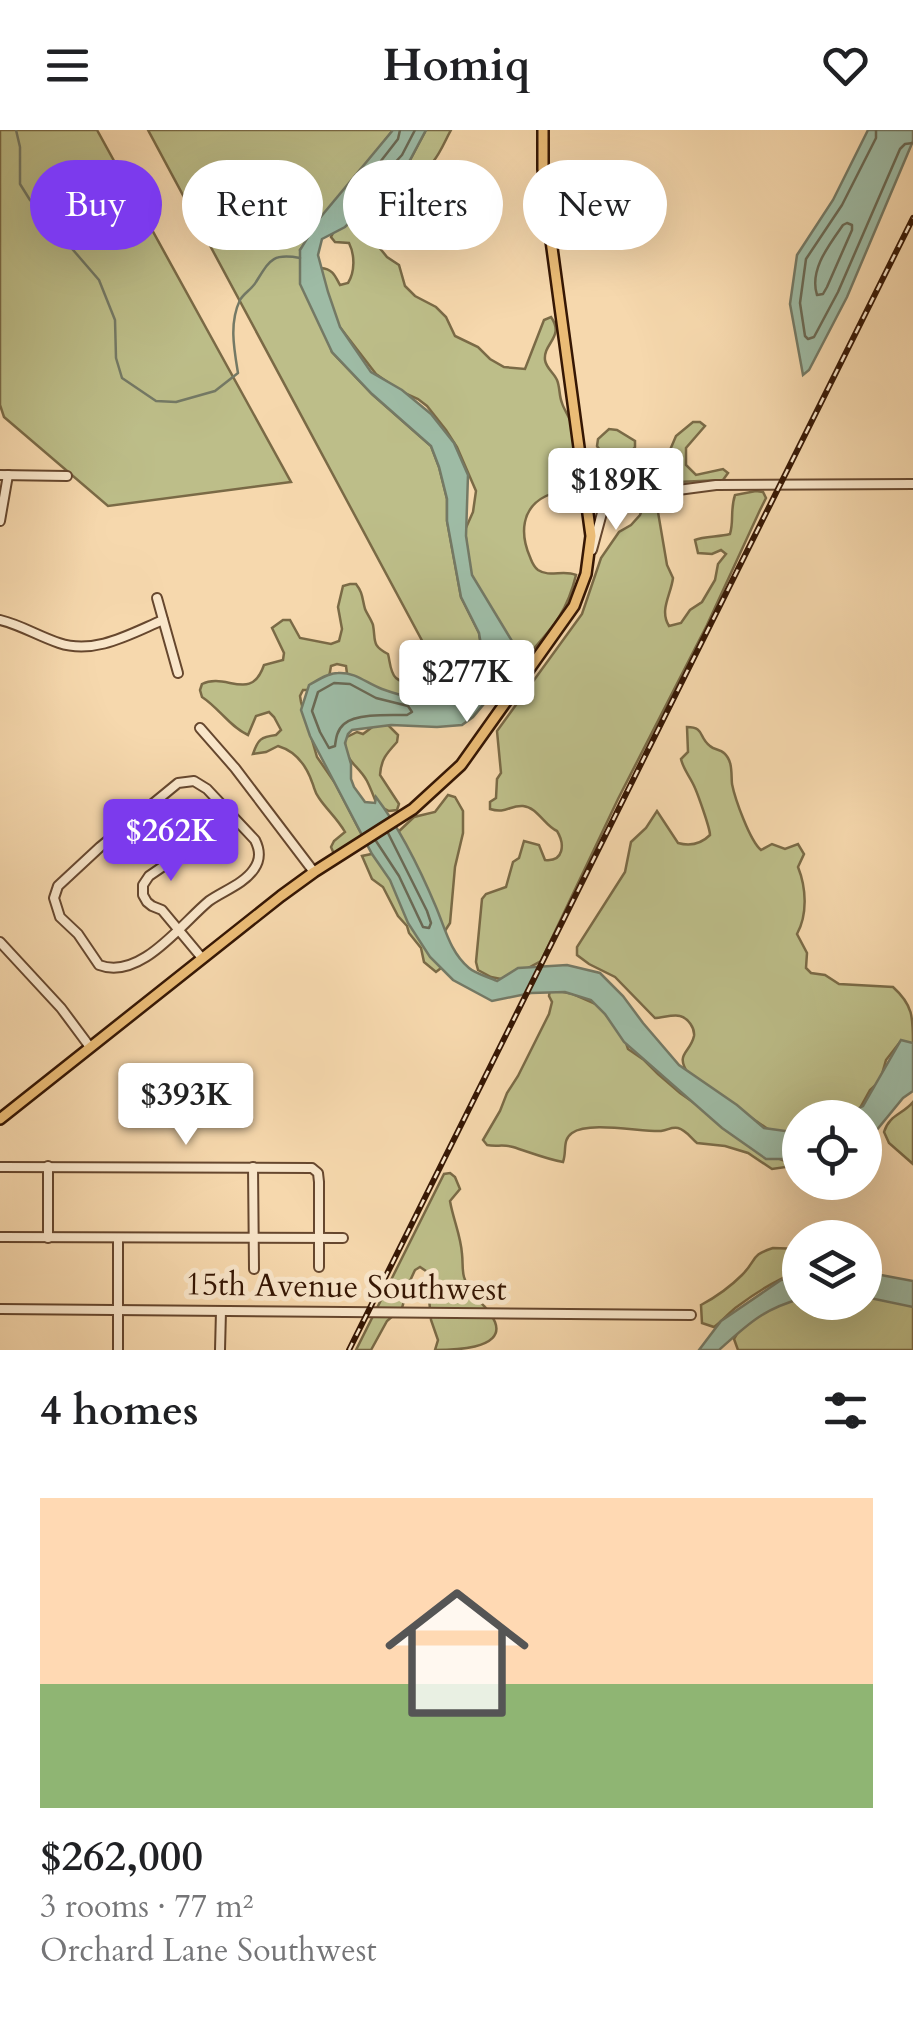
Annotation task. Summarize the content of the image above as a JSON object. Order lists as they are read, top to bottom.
{
  "streets": {
    "street": ["15th Avenue Southwest"]
  },
  "page": {
    "header": "Homiq",
    "chip": [
      "Buy",
      "Rent",
      "Filters",
      "New"
    ],
    "price": [
      "$189K",
      "$277K",
      "$262K",
      "$393K"
    ],
    "heading": "4 homes",
    "list": [
      {
        "name": "$262,000",
        "note": "3 rooms · 77 m² · Orchard Lane Southwest"
      }
    ]
  }
}
